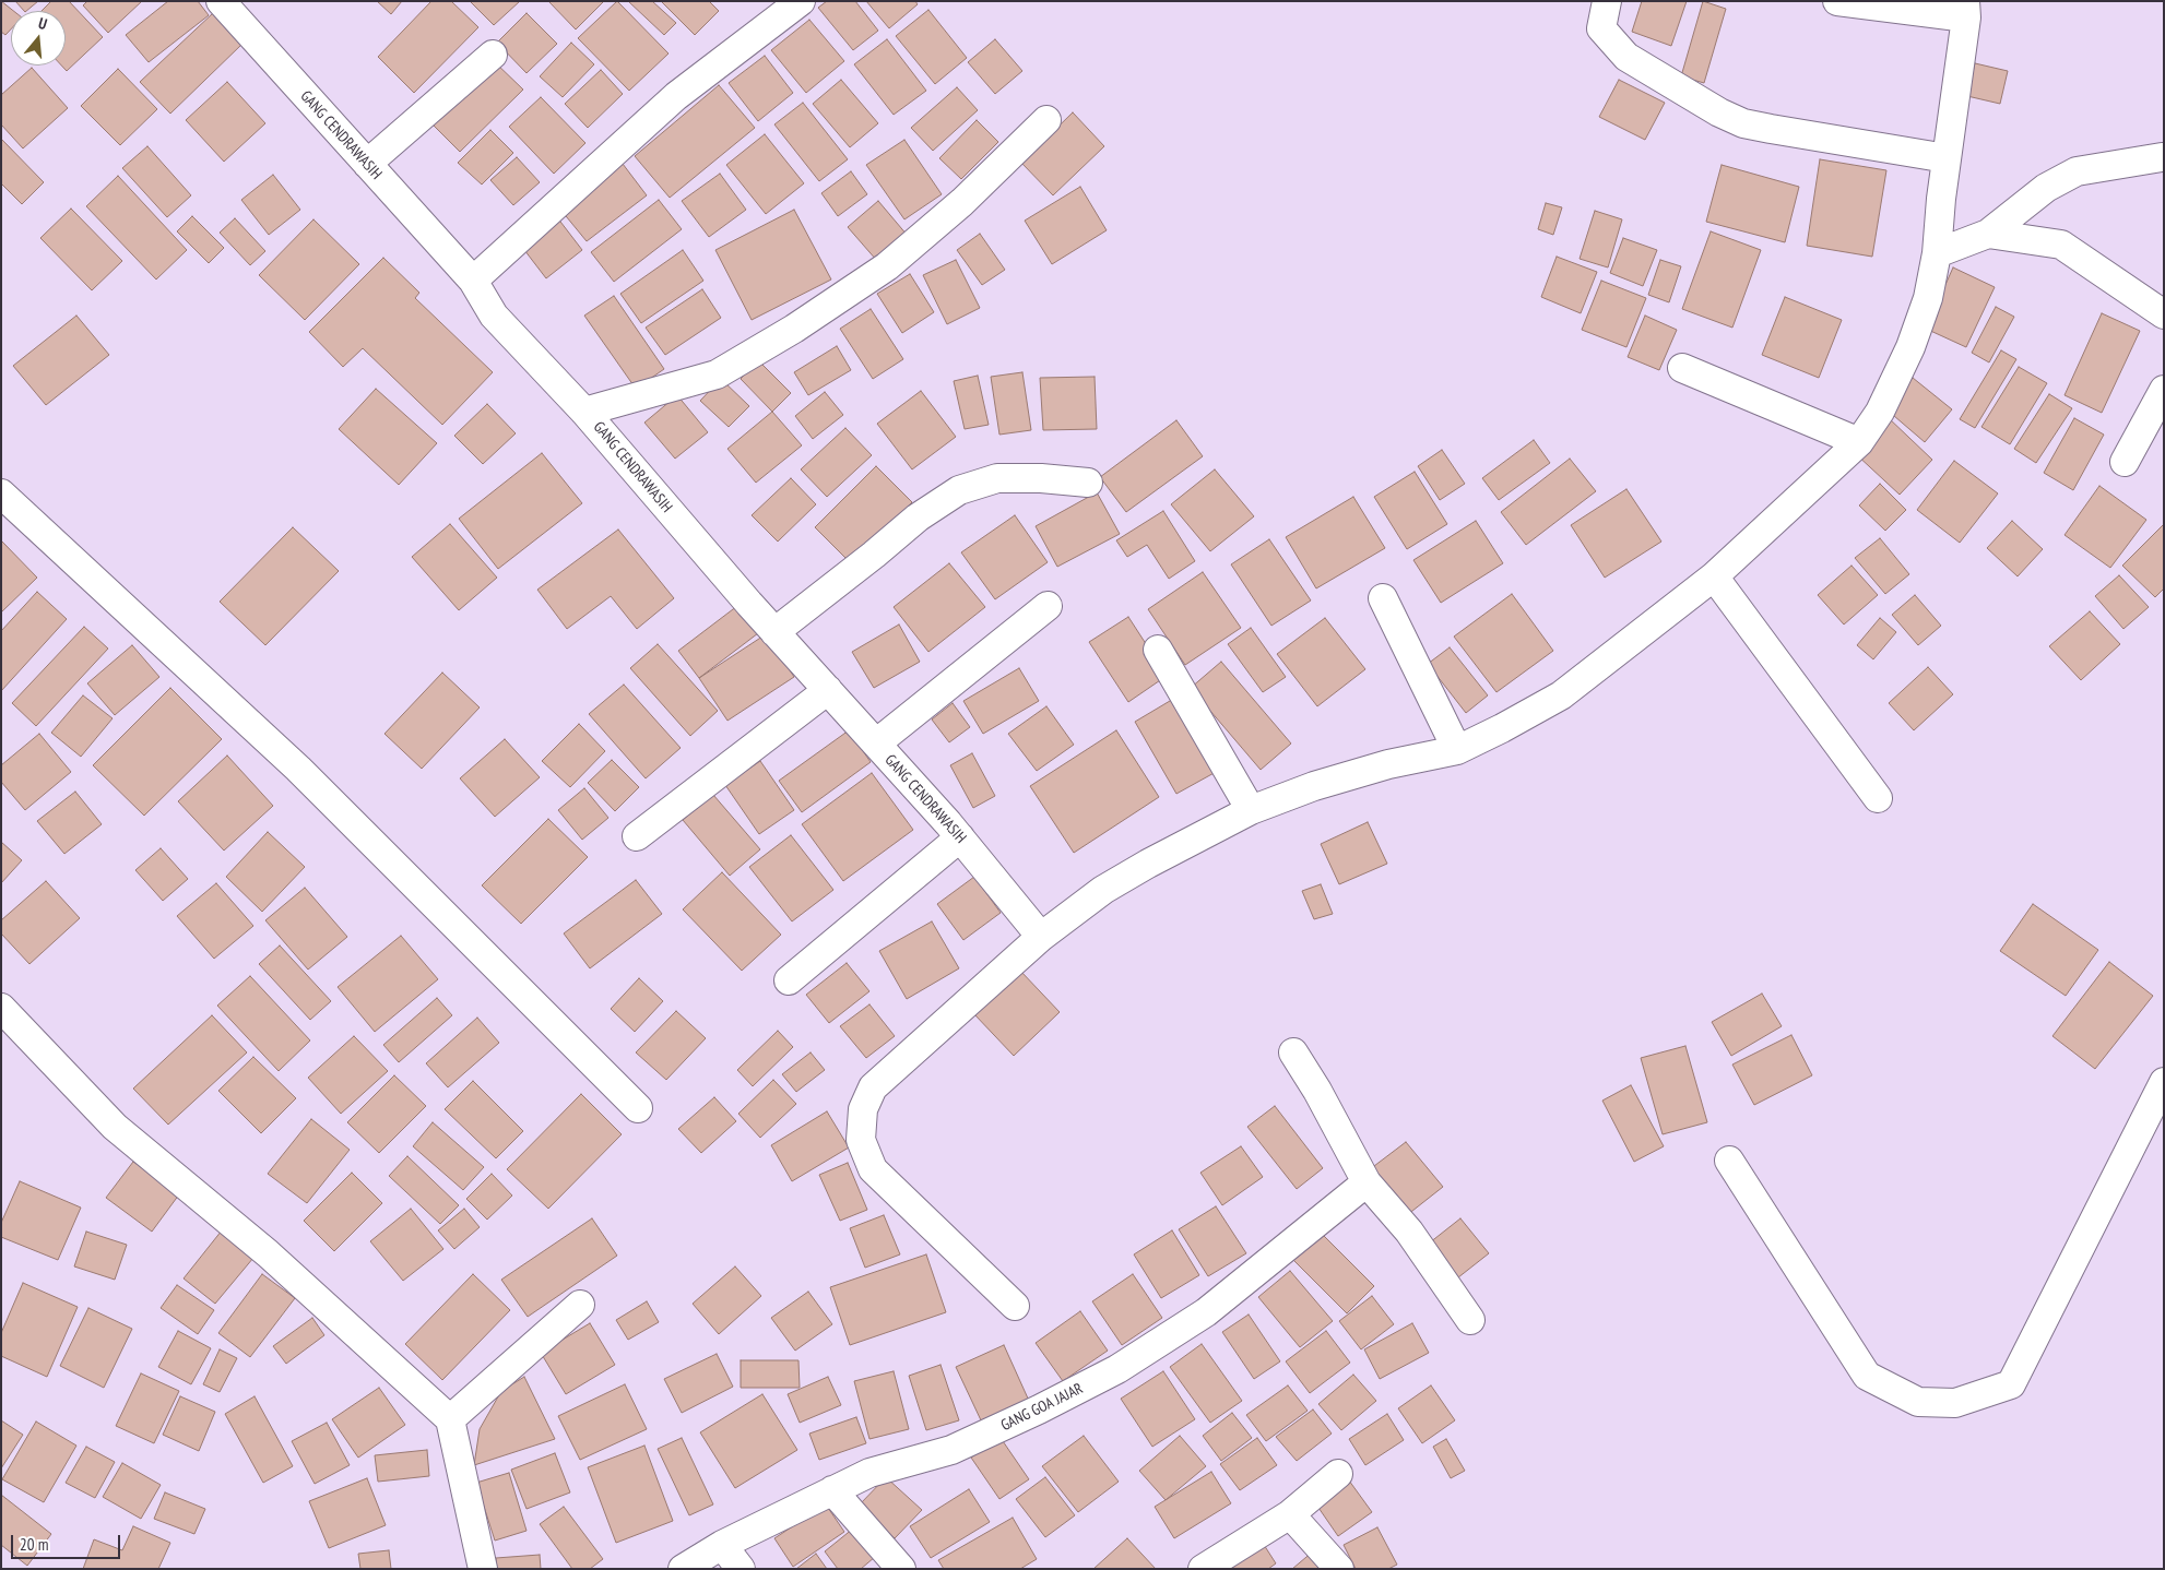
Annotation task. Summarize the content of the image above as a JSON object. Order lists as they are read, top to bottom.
{
  "streets": {
    "street": ["GANG CENDRAWASIH", "GANG GOA JAJAR"]
  },
  "scale_bar": "20 m",
  "north": "top"
}
